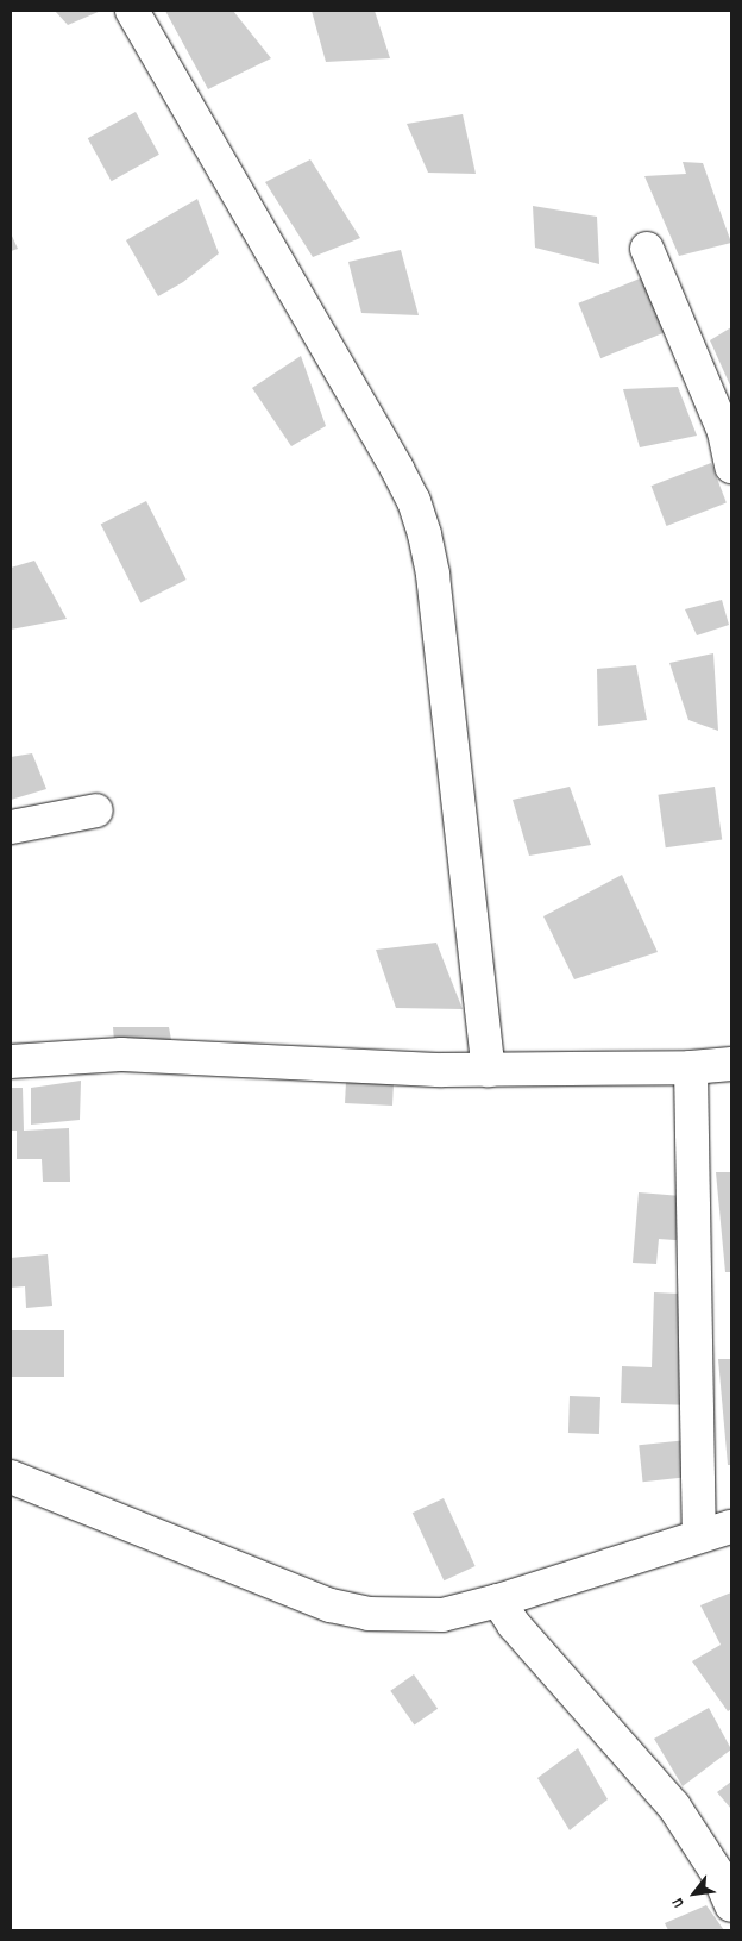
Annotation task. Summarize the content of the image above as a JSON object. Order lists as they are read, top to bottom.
{
  "north": "bottom left"
}
